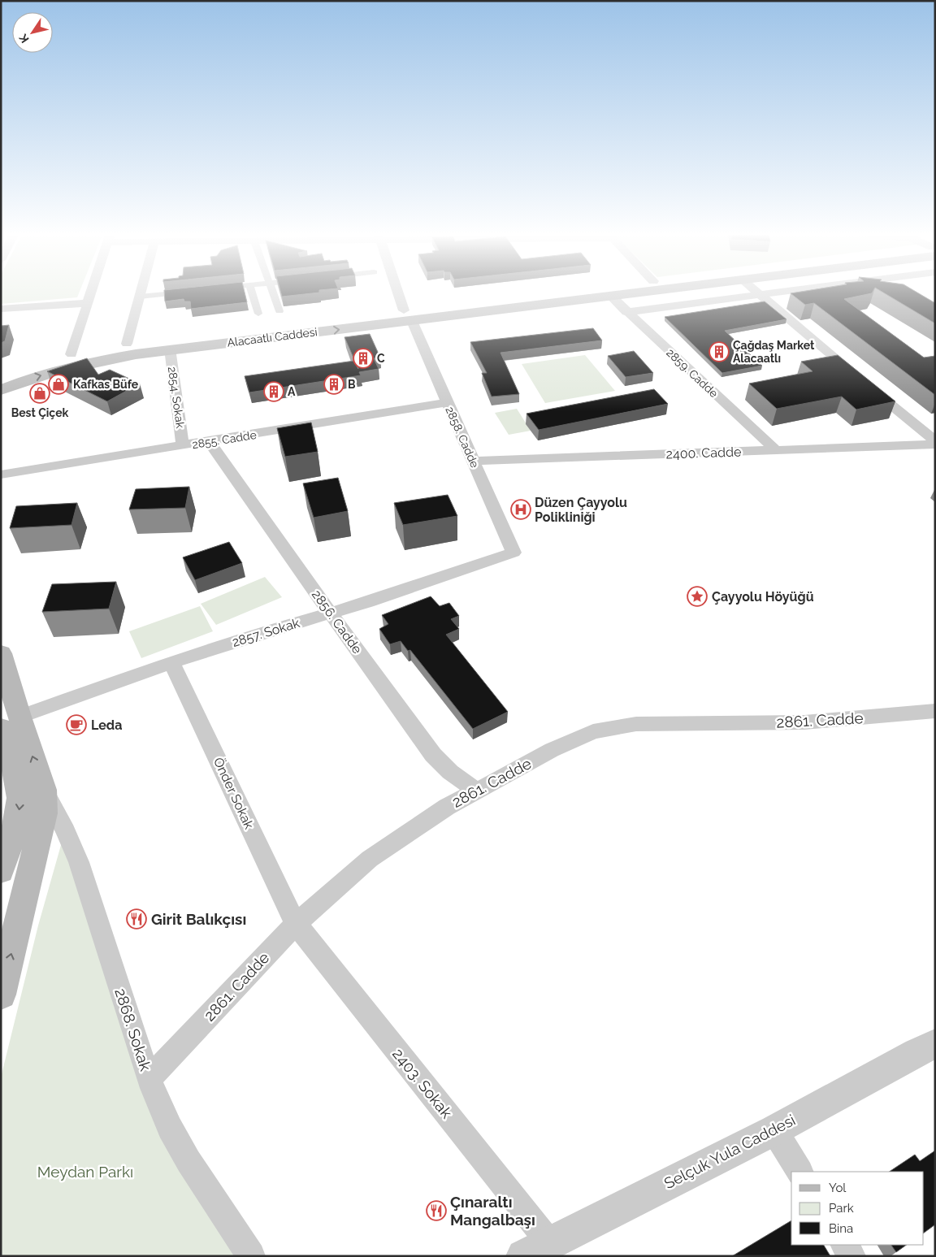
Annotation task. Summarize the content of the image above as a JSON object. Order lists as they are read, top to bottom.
{
  "streets": {
    "main road": ["Alacaatlı Caddesi"],
    "street": [
      "2859. Cadde",
      "2854. Sokak",
      "2858. Cadde",
      "2855. Cadde",
      "2400. Cadde",
      "2856. Cadde",
      "2857. Sokak",
      "2861. Cadde",
      "Önder Sokak",
      "2868. Sokak",
      "2403. Sokak",
      "Selçuk Yula Caddesi"
    ]
  },
  "crossings": [
    ["Alacaatlı Caddesi", "2859. Cadde"],
    ["Alacaatlı Caddesi", "2854. Sokak"],
    ["Alacaatlı Caddesi", "2858. Cadde"],
    ["2859. Cadde", "2400. Cadde"],
    ["2854. Sokak", "2855. Cadde"],
    ["2858. Cadde", "2855. Cadde"],
    ["2858. Cadde", "2400. Cadde"],
    ["2858. Cadde", "2857. Sokak"],
    ["2855. Cadde", "2856. Cadde"],
    ["2856. Cadde", "2857. Sokak"],
    ["2856. Cadde", "2861. Cadde"],
    ["2857. Sokak", "Önder Sokak"],
    ["2861. Cadde", "Önder Sokak"],
    ["2861. Cadde", "2868. Sokak"],
    ["2861. Cadde", "2403. Sokak"],
    ["Önder Sokak", "2403. Sokak"],
    ["2403. Sokak", "Selçuk Yula Caddesi"]
  ],
  "parks": ["Meydan Parkı"],
  "places": {
    "building": [
      "Çağdaş Market Alacaatlı",
      "C",
      "B",
      "A"
    ],
    "shop": ["Kafkas Büfe", "Best Çiçek"],
    "hospital": ["Düzen Çayyolu Polikliniği"],
    "place": ["Çayyolu Höyüğü"],
    "cafe": ["Leda"],
    "restaurant": ["Girit Balıkçısı", "Çınaraltı Mangalbaşı"]
  },
  "legend": ["Yol", "Park", "Bina"],
  "north": "bottom left"
}
